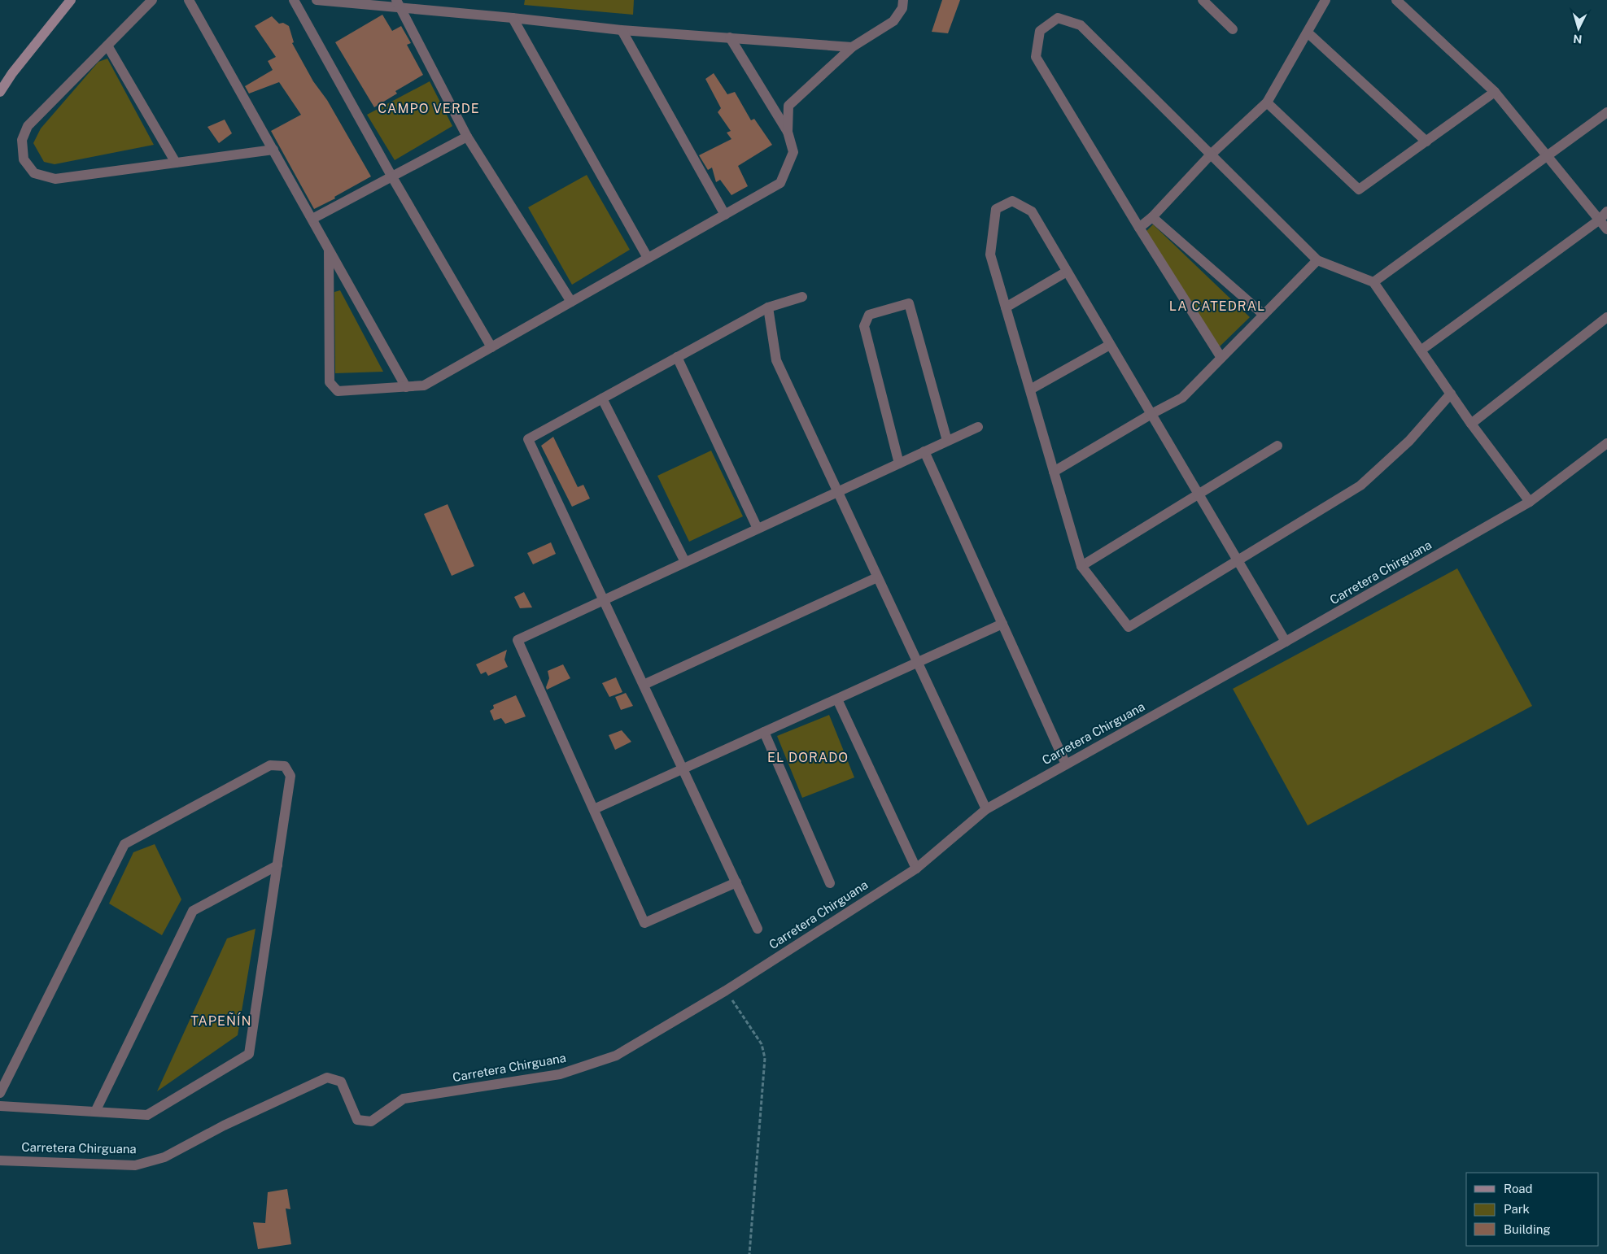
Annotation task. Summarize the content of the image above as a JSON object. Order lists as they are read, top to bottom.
{
  "streets": {
    "street": ["Carretera Chirguana"]
  },
  "districts": [
    "CAMPO VERDE",
    "LA CATEDRAL",
    "EL DORADO",
    "TAPEÑÍN"
  ],
  "legend": ["Road", "Park", "Building"],
  "north": "bottom"
}
